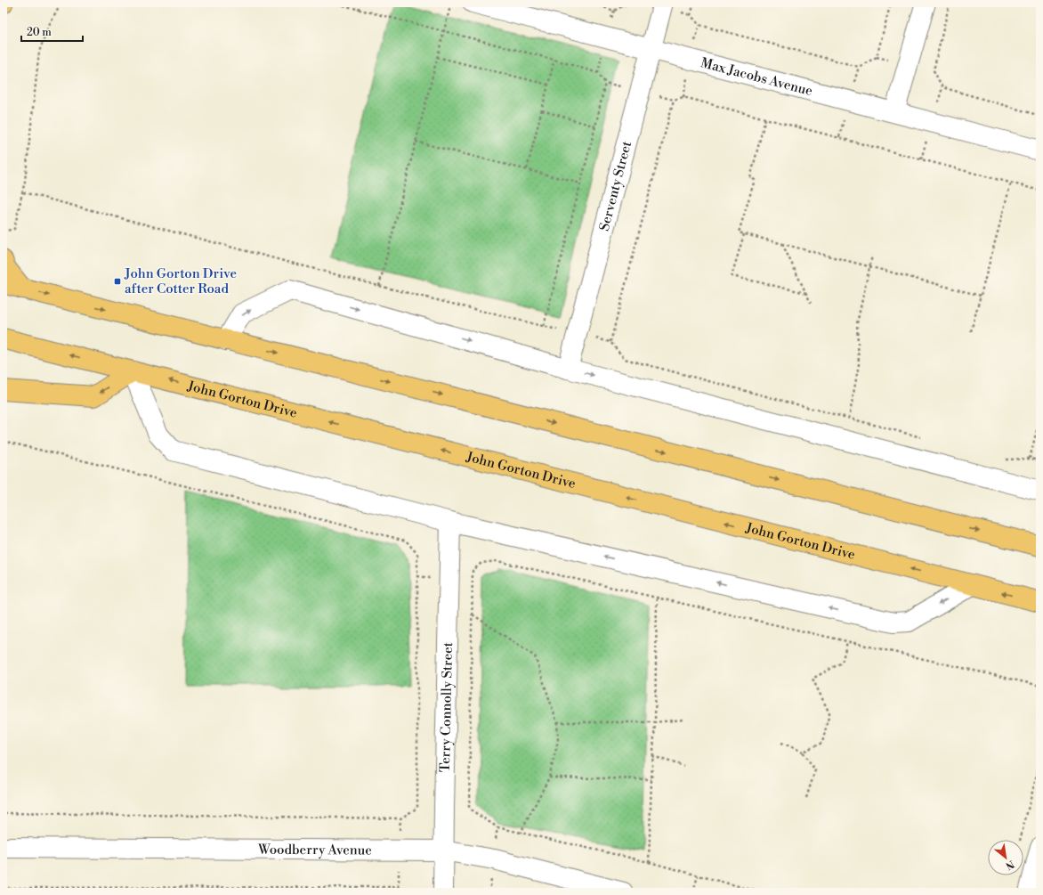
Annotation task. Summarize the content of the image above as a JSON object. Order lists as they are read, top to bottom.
{
  "streets": {
    "main road": ["John Gorton Drive"],
    "street": [
      "Max Jacobs Avenue",
      "Serventy Street",
      "Terry Connolly Street",
      "Woodberry Avenue"
    ]
  },
  "crossings": [
    ["Max Jacobs Avenue", "Serventy Street"],
    ["Terry Connolly Street", "Woodberry Avenue"]
  ],
  "places": {
    "transit": ["John Gorton Drive after Cotter Road"]
  },
  "scale_bar": "20 m",
  "north": "bottom right"
}
